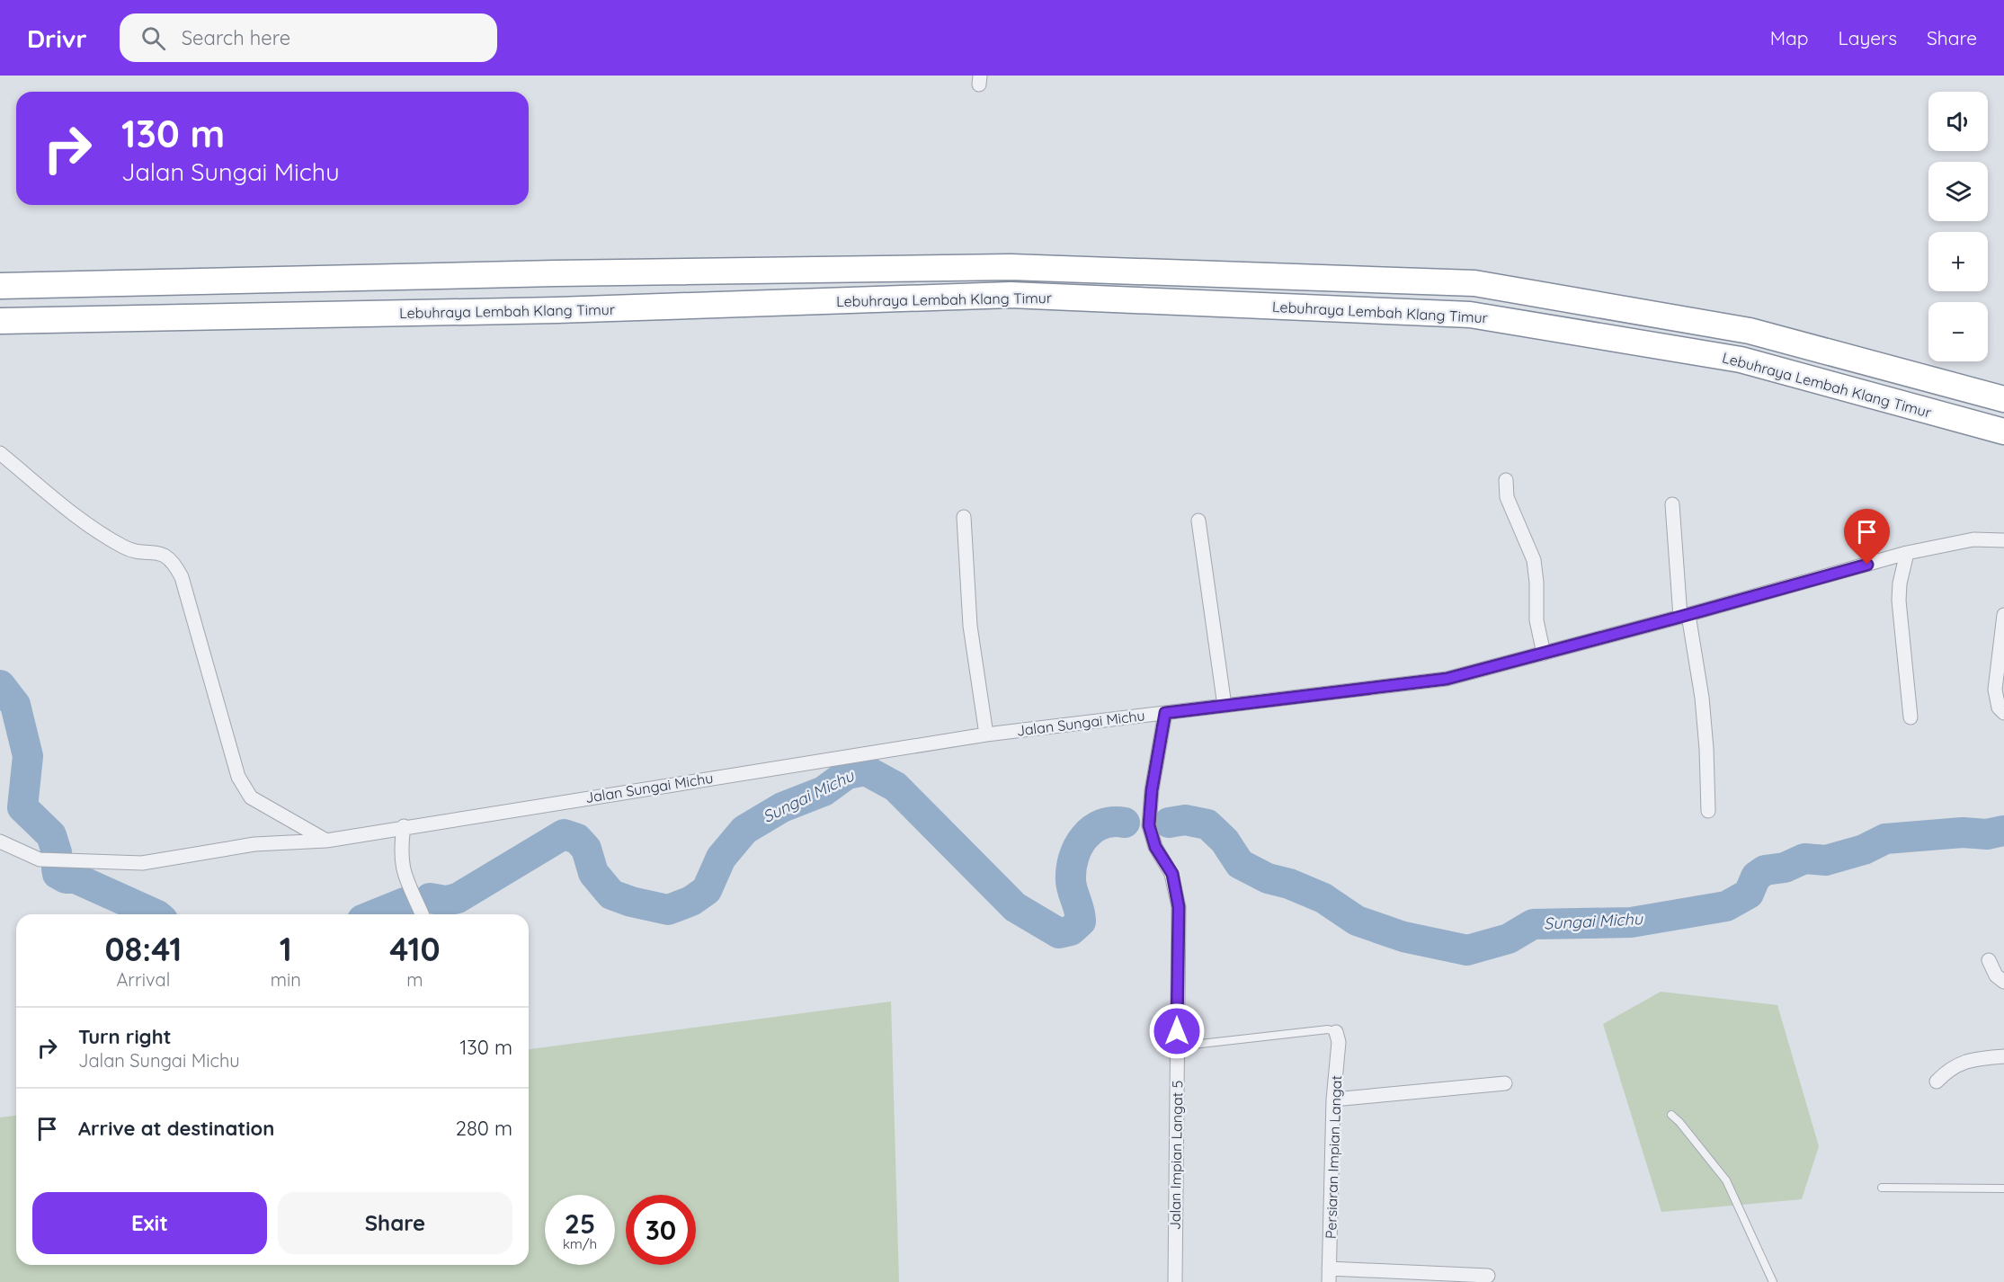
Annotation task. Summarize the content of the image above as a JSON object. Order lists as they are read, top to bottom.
{
  "streets": {
    "highway": ["Lebuhraya Lembah Klang Timur"],
    "street": ["Jalan Sungai Michu", "Jalan Impian Langat 5", "Persiaran Impian Langat"]
  },
  "crossings": [
    ["Jalan Sungai Michu", "Jalan Impian Langat 5"]
  ],
  "water": ["Sungai Michu"],
  "page": {
    "header": "Drivr",
    "search": "Search here",
    "nav": ["Map", "Layers", "Share"],
    "map_buttons": ["+", "−"],
    "turn": ["130 m", "Jalan Sungai Michu"],
    "eta": [
      "08:41",
      "Arrival",
      "1",
      "min",
      "410",
      "m"
    ],
    "list": [
      {
        "name": "Turn right",
        "note": "Jalan Sungai Michu",
        "value": "130 m"
      },
      {
        "name": "Arrive at destination",
        "value": "280 m"
      }
    ],
    "buttons": ["Exit", "Share"],
    "speed": "25 km/h",
    "limit": "30"
  }
}
